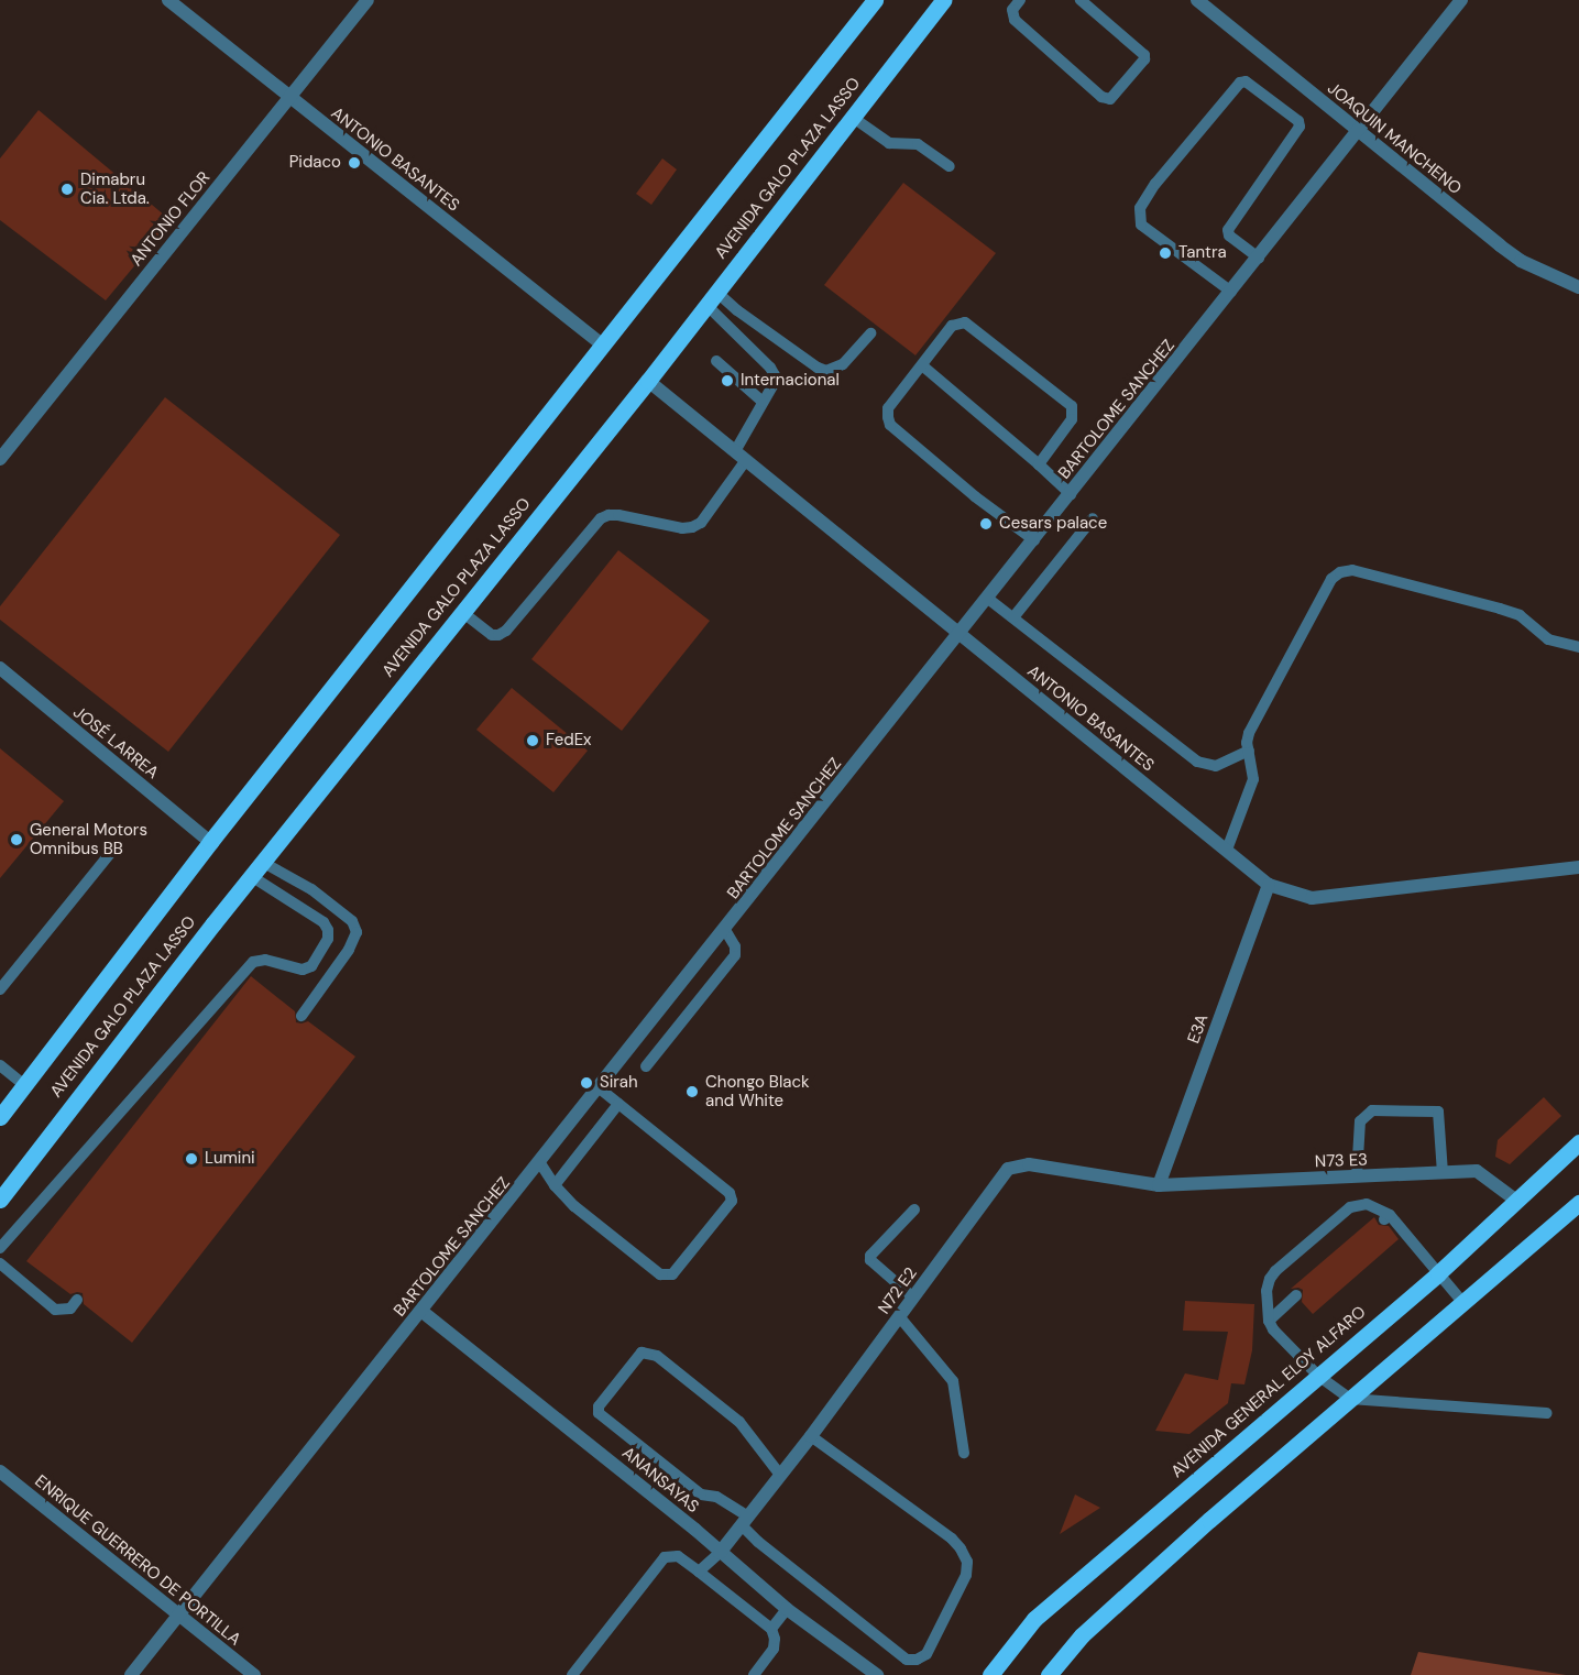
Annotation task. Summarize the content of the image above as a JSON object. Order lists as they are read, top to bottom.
{
  "streets": {
    "main road": ["AVENIDA GALO PLAZA LASSO", "AVENIDA GENERAL ELOY ALFARO"],
    "street": [
      "JOAQUIN MANCHENO",
      "ANTONIO BASANTES",
      "ANTONIO FLOR",
      "BARTOLOME SANCHEZ",
      "JOSÉ LARREA",
      "E3A",
      "N73 E3",
      "N72 E2",
      "ANANSAYAS",
      "ENRIQUE GUERRERO DE PORTILLA"
    ]
  },
  "crossings": [
    ["JOAQUIN MANCHENO", "BARTOLOME SANCHEZ"],
    ["ANTONIO BASANTES", "AVENIDA GALO PLAZA LASSO"],
    ["ANTONIO BASANTES", "ANTONIO FLOR"],
    ["ANTONIO BASANTES", "BARTOLOME SANCHEZ"],
    ["ANTONIO BASANTES", "E3A"],
    ["AVENIDA GALO PLAZA LASSO", "JOSÉ LARREA"],
    ["BARTOLOME SANCHEZ", "ANANSAYAS"],
    ["BARTOLOME SANCHEZ", "ENRIQUE GUERRERO DE PORTILLA"],
    ["E3A", "N73 E3"],
    ["E3A", "N72 E2"],
    ["N73 E3", "N72 E2"],
    ["N73 E3", "AVENIDA GENERAL ELOY ALFARO"],
    ["N72 E2", "ANANSAYAS"]
  ],
  "places": [
    "Pidaco",
    "Dimabru Cia. Ltda.",
    "Tantra",
    "Internacional",
    "Cesars palace",
    "FedEx",
    "General Motors Omnibus BB",
    "Sirah",
    "Chongo Black and White",
    "Lumini"
  ]
}
